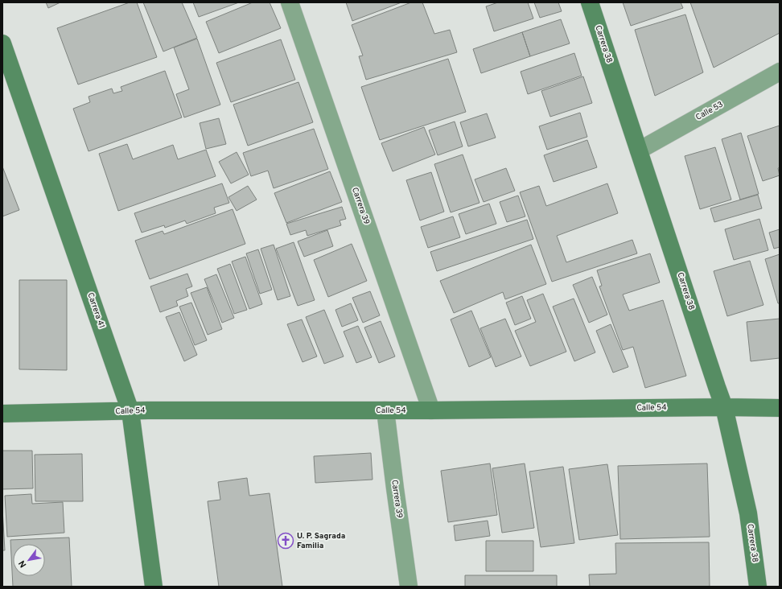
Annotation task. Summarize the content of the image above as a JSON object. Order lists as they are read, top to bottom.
{
  "streets": {
    "street": [
      "Carrera 38",
      "Calle 53",
      "Carrera 39",
      "Carrera 41",
      "Calle 54"
    ]
  },
  "crossings": [
    ["Carrera 38", "Calle 53"],
    ["Carrera 38", "Calle 54"],
    ["Carrera 39", "Calle 54"],
    ["Carrera 41", "Calle 54"]
  ],
  "places": {
    "church": ["U. P. Sagrada Familia"]
  },
  "north": "bottom left"
}
